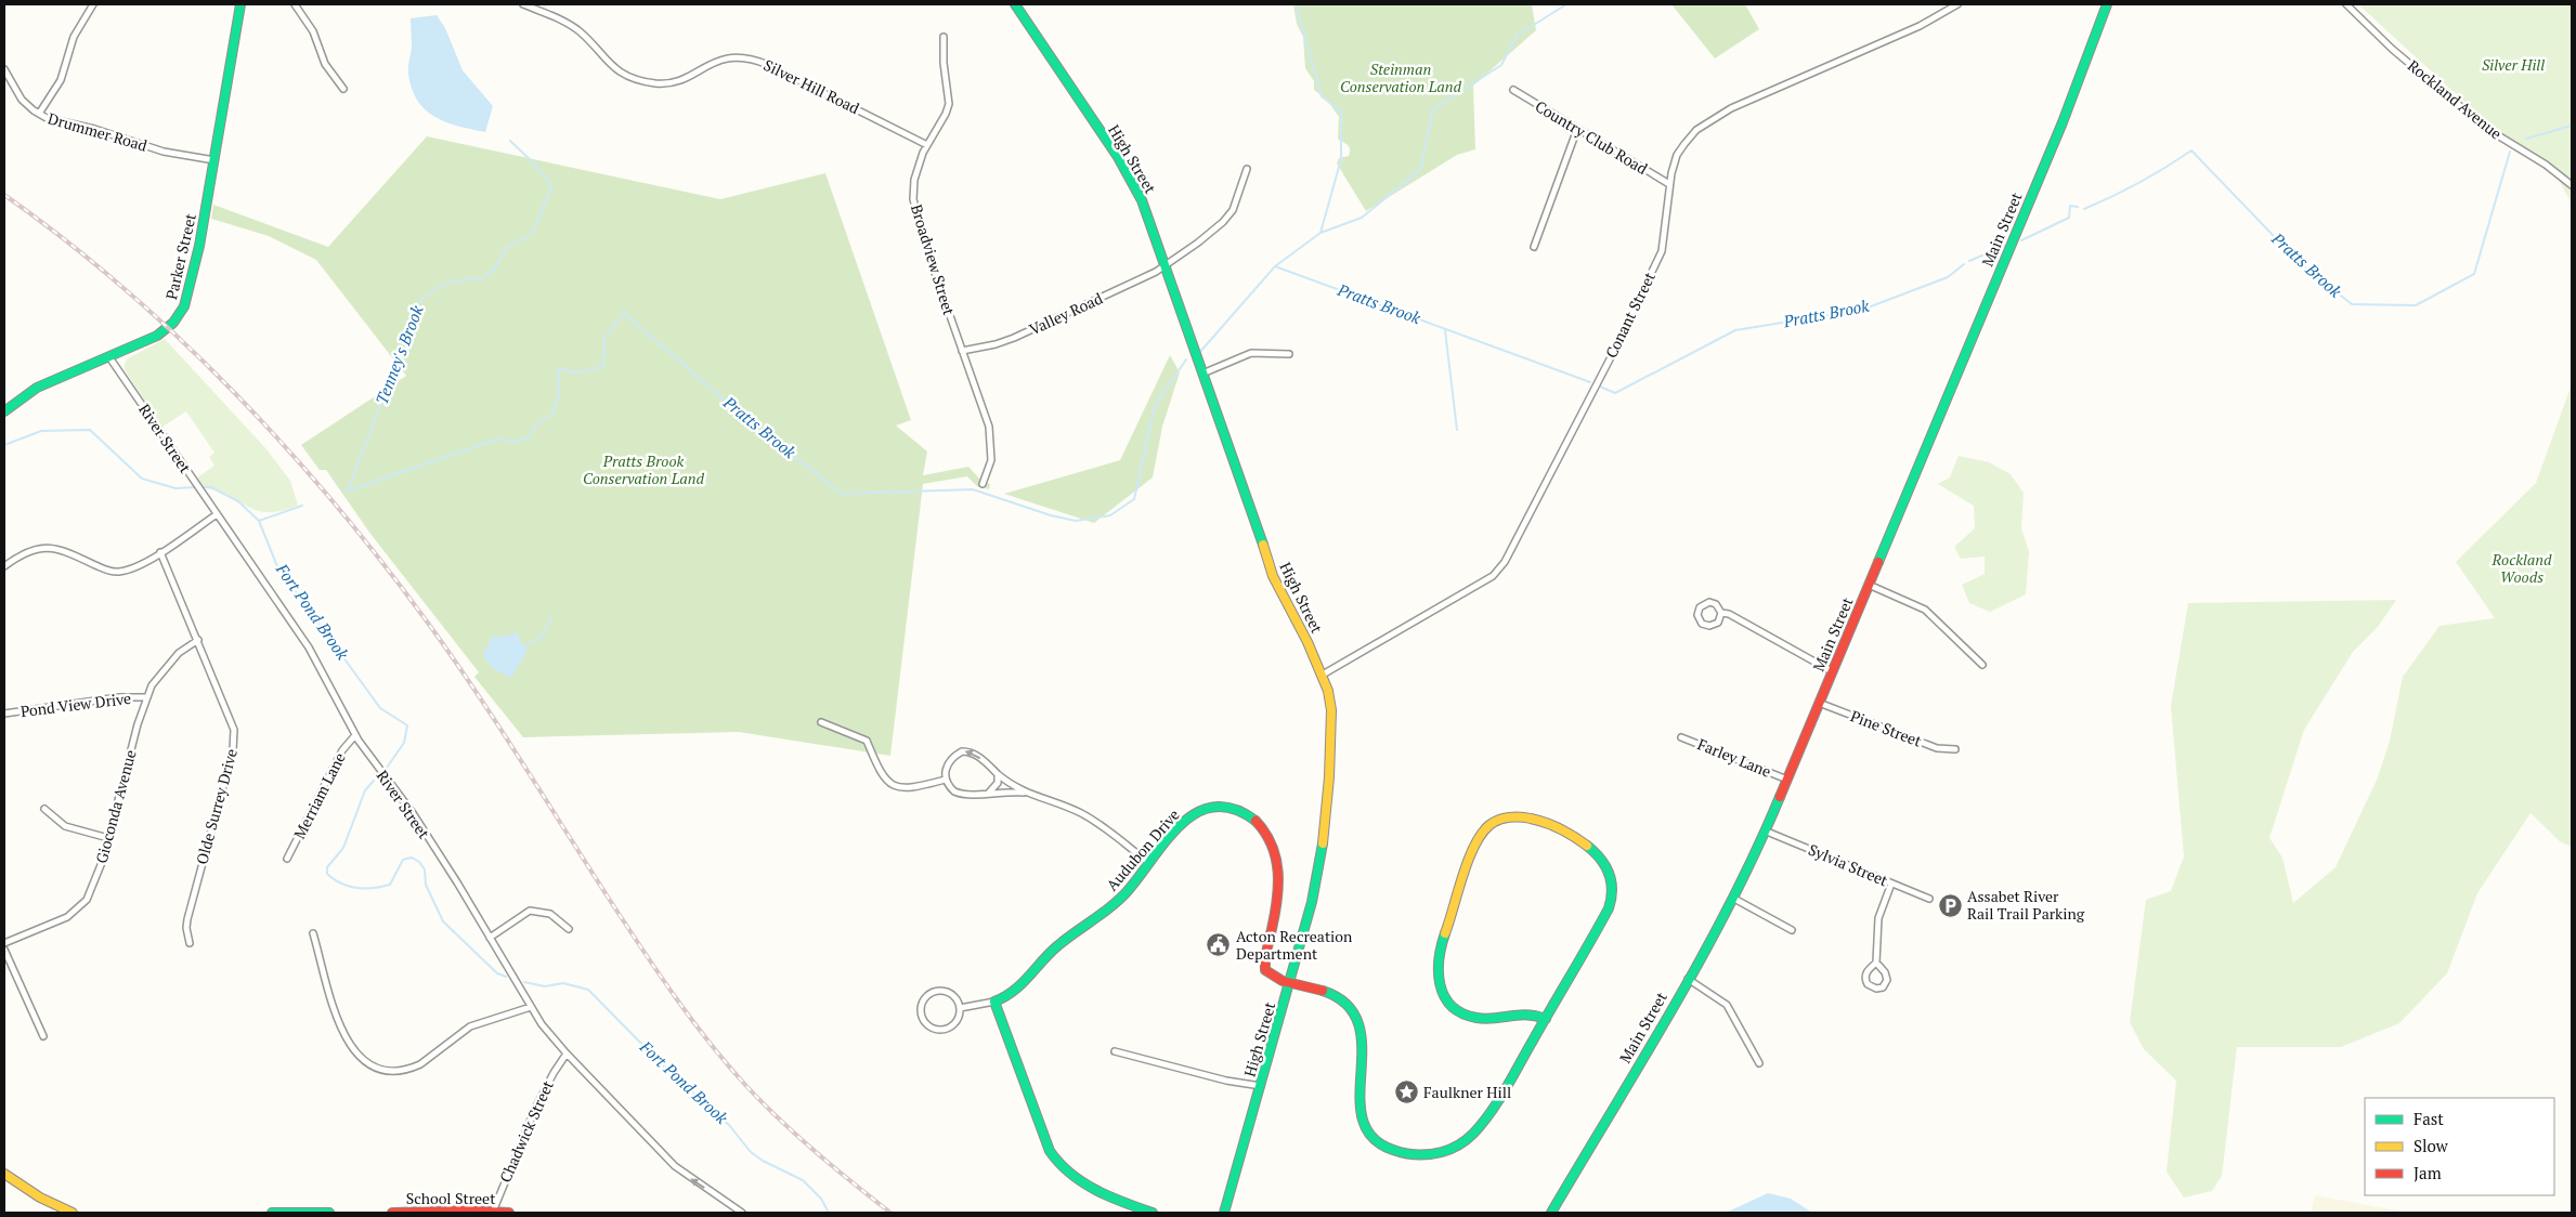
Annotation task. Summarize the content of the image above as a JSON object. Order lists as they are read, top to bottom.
{
  "streets": {
    "street": [
      "Silver Hill Road",
      "Rockland Avenue",
      "Drummer Road",
      "Country Club Road",
      "High Street",
      "Main Street",
      "Parker Street",
      "Broadview Street",
      "Valley Road",
      "Conant Street",
      "River Street",
      "Pond View Drive",
      "Pine Street",
      "Farley Lane",
      "Merriam Lane",
      "Gioconda Avenue",
      "Olde Surrey Drive",
      "Audubon Drive",
      "Sylvia Street",
      "Chadwick Street",
      "School Street"
    ]
  },
  "crossings": [
    ["Silver Hill Road", "Broadview Street"],
    ["Drummer Road", "Parker Street"],
    ["Country Club Road", "Conant Street"],
    ["High Street", "Valley Road"],
    ["High Street", "Conant Street"],
    ["High Street", "Audubon Drive"],
    ["Main Street", "Pine Street"],
    ["Main Street", "Farley Lane"],
    ["Main Street", "Sylvia Street"],
    ["Parker Street", "River Street"],
    ["Broadview Street", "Valley Road"],
    ["River Street", "Merriam Lane"],
    ["River Street", "Chadwick Street"],
    ["Pond View Drive", "Gioconda Avenue"],
    ["Gioconda Avenue", "Olde Surrey Drive"],
    ["Chadwick Street", "School Street"]
  ],
  "water": ["Pratts Brook", "Tenney's Brook", "Fort Pond Brook"],
  "parks": [
    "Silver Hill",
    "Steinman Conservation Land",
    "Pratts Brook Conservation Land",
    "Rockland Woods"
  ],
  "places": {
    "parking": ["Assabet River Rail Trail Parking"],
    "public building": ["Acton Recreation Department"],
    "place": ["Faulkner Hill"]
  },
  "legend": ["Fast", "Slow", "Jam"]
}
